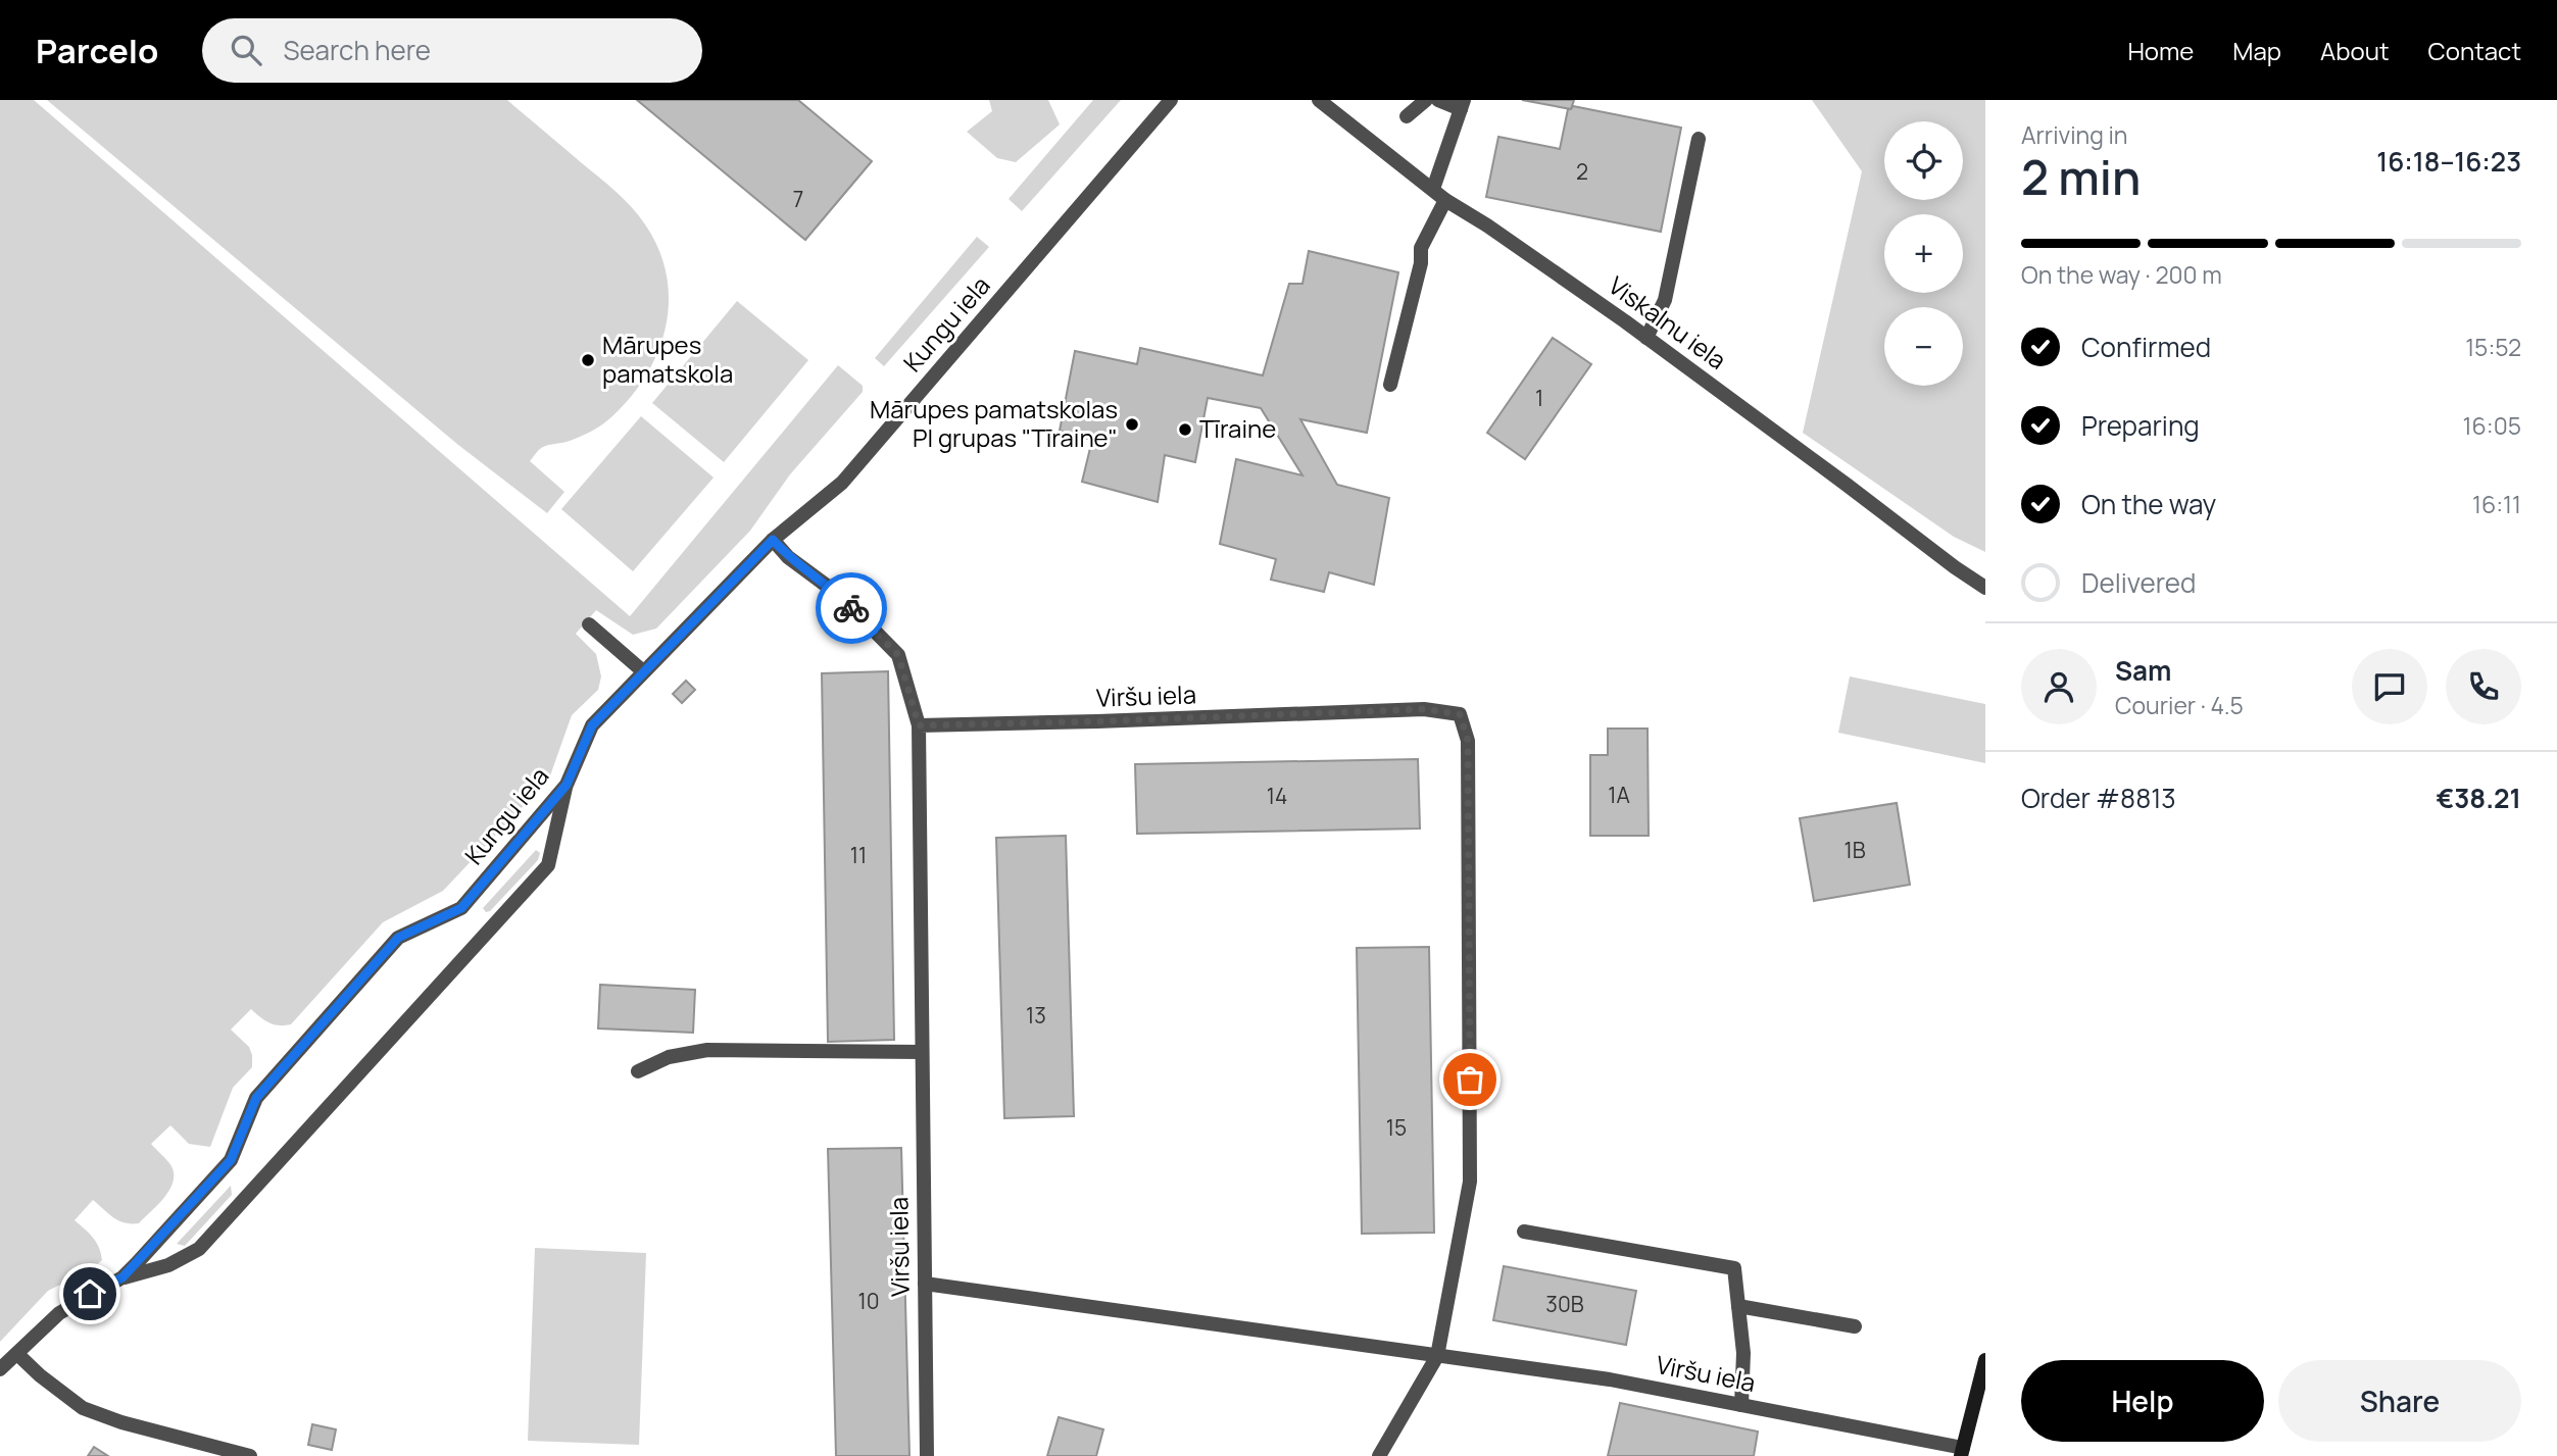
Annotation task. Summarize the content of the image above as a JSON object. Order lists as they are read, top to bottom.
{
  "streets": {
    "street": ["Viskalnu iela", "Kungu iela", "Viršu iela"]
  },
  "places": ["Mārupes pamatskola", "Mārupes pamatskolas PI grupas \"Tīraine\"", "Tīraine"],
  "house_numbers": [
    "2",
    "7",
    "1",
    "1A",
    "14",
    "1B",
    "11",
    "13",
    "15",
    "10",
    "30B"
  ],
  "page": {
    "header": "Parcelo",
    "search": "Search here",
    "nav": [
      "Home",
      "Map",
      "About",
      "Contact"
    ],
    "heading": ["2 min", "Arriving in", "16:18–16:23"],
    "panel": [
      "Sam",
      "Courier · 4.5",
      "Order #8813",
      "€38.21"
    ],
    "map_buttons": ["+", "−"],
    "bar": "On the way · 200 m",
    "list": [
      ["Confirmed", "15:52"],
      ["Preparing", "16:05"],
      ["On the way", "16:11"],
      "Delivered"
    ],
    "buttons": ["Help", "Share"]
  }
}
